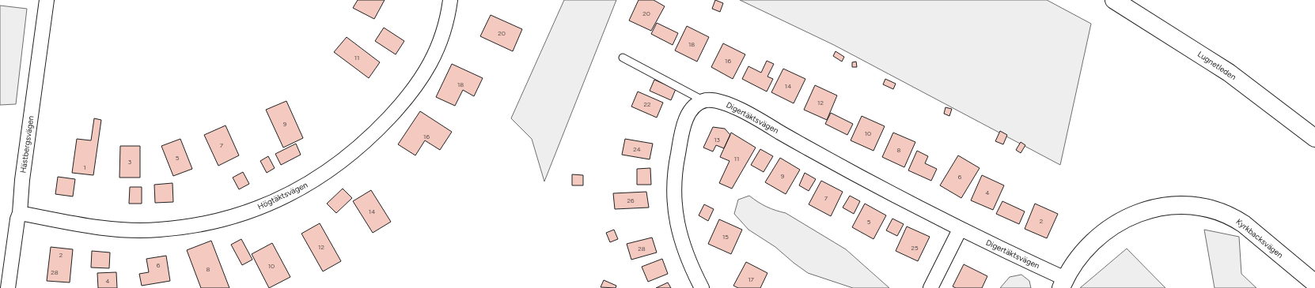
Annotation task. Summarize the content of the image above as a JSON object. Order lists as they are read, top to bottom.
{
  "streets": {
    "main road": ["Lugnetleden", "Kyrkbacksvägen"],
    "street": ["Digertäktsvägen", "Hästbergsvägen", "Högtäktsvägen"]
  },
  "crossings": [
    ["Digertäktsvägen", "Kyrkbacksvägen"],
    ["Hästbergsvägen", "Högtäktsvägen"]
  ],
  "house_numbers": [
    "20",
    "20",
    "18",
    "11",
    "16",
    "18",
    "14",
    "12",
    "22",
    "9",
    "10",
    "16",
    "13",
    "7",
    "24",
    "8",
    "5",
    "11",
    "3",
    "1",
    "9",
    "6",
    "4",
    "7",
    "26",
    "14",
    "2",
    "5",
    "15",
    "12",
    "25",
    "28",
    "2",
    "6",
    "10",
    "8",
    "28",
    "17",
    "4"
  ]
}
